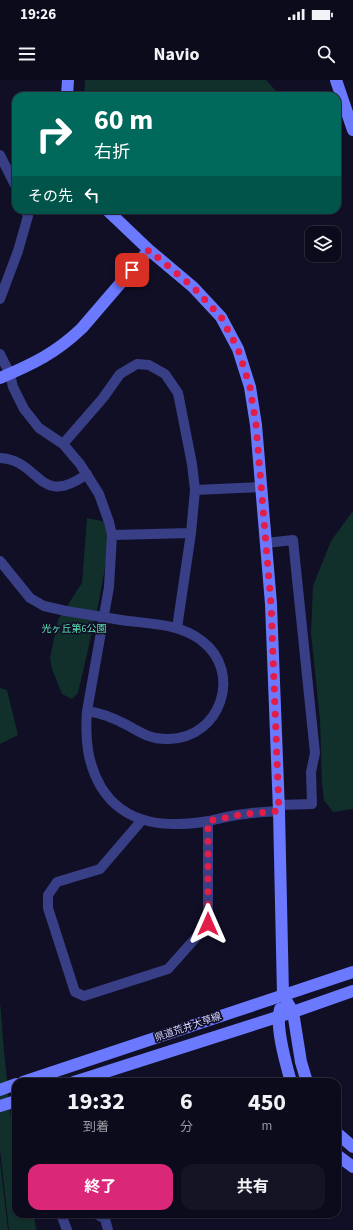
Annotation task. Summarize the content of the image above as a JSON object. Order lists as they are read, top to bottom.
{
  "streets": {
    "street": ["県道荒井大草線"]
  },
  "parks": ["光ヶ丘第6公園"],
  "page": {
    "status": "19:26",
    "header": "Navio",
    "turn": ["60 m", "右折"],
    "then": "その先",
    "eta": [
      "19:32",
      "到着",
      "6",
      "分",
      "450",
      "m"
    ],
    "buttons": ["終了", "共有"]
  }
}
